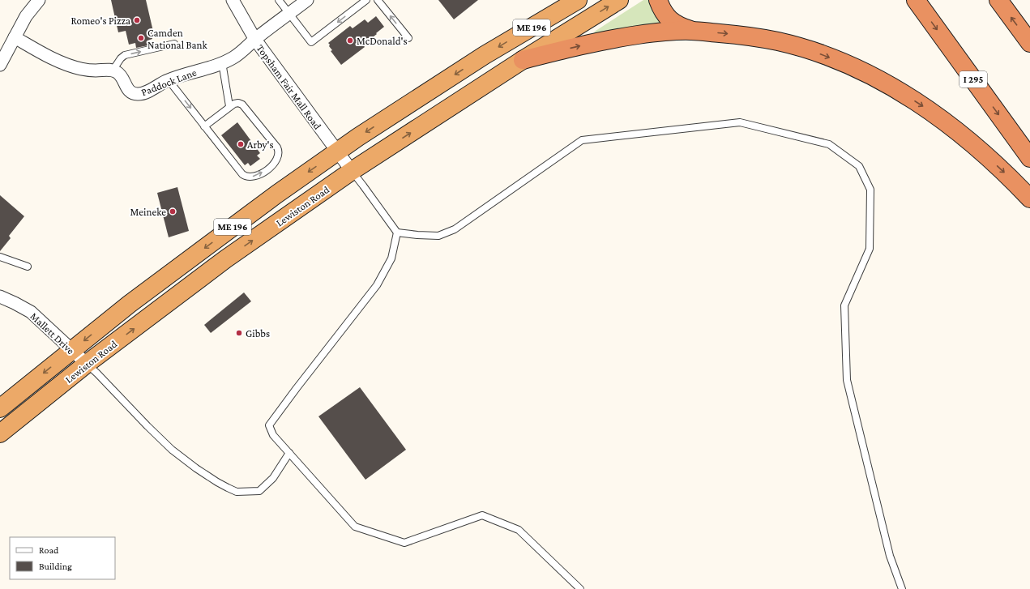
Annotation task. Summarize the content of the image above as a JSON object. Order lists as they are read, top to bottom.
{
  "streets": {
    "highway": ["ME 196", "I 295", "Lewiston Road"],
    "street": ["Paddock Lane", "Topsham Fair Mall Road", "Mallett Drive"]
  },
  "crossings": [
    ["Paddock Lane", "Topsham Fair Mall Road"],
    ["Topsham Fair Mall Road", "Lewiston Road"],
    ["Lewiston Road", "Mallett Drive"]
  ],
  "places": [
    "Romeo's Pizza",
    "Camden National Bank",
    "McDonald's",
    "Arby's",
    "Meineke",
    "Gibbs"
  ],
  "legend": ["Road", "Building"]
}
